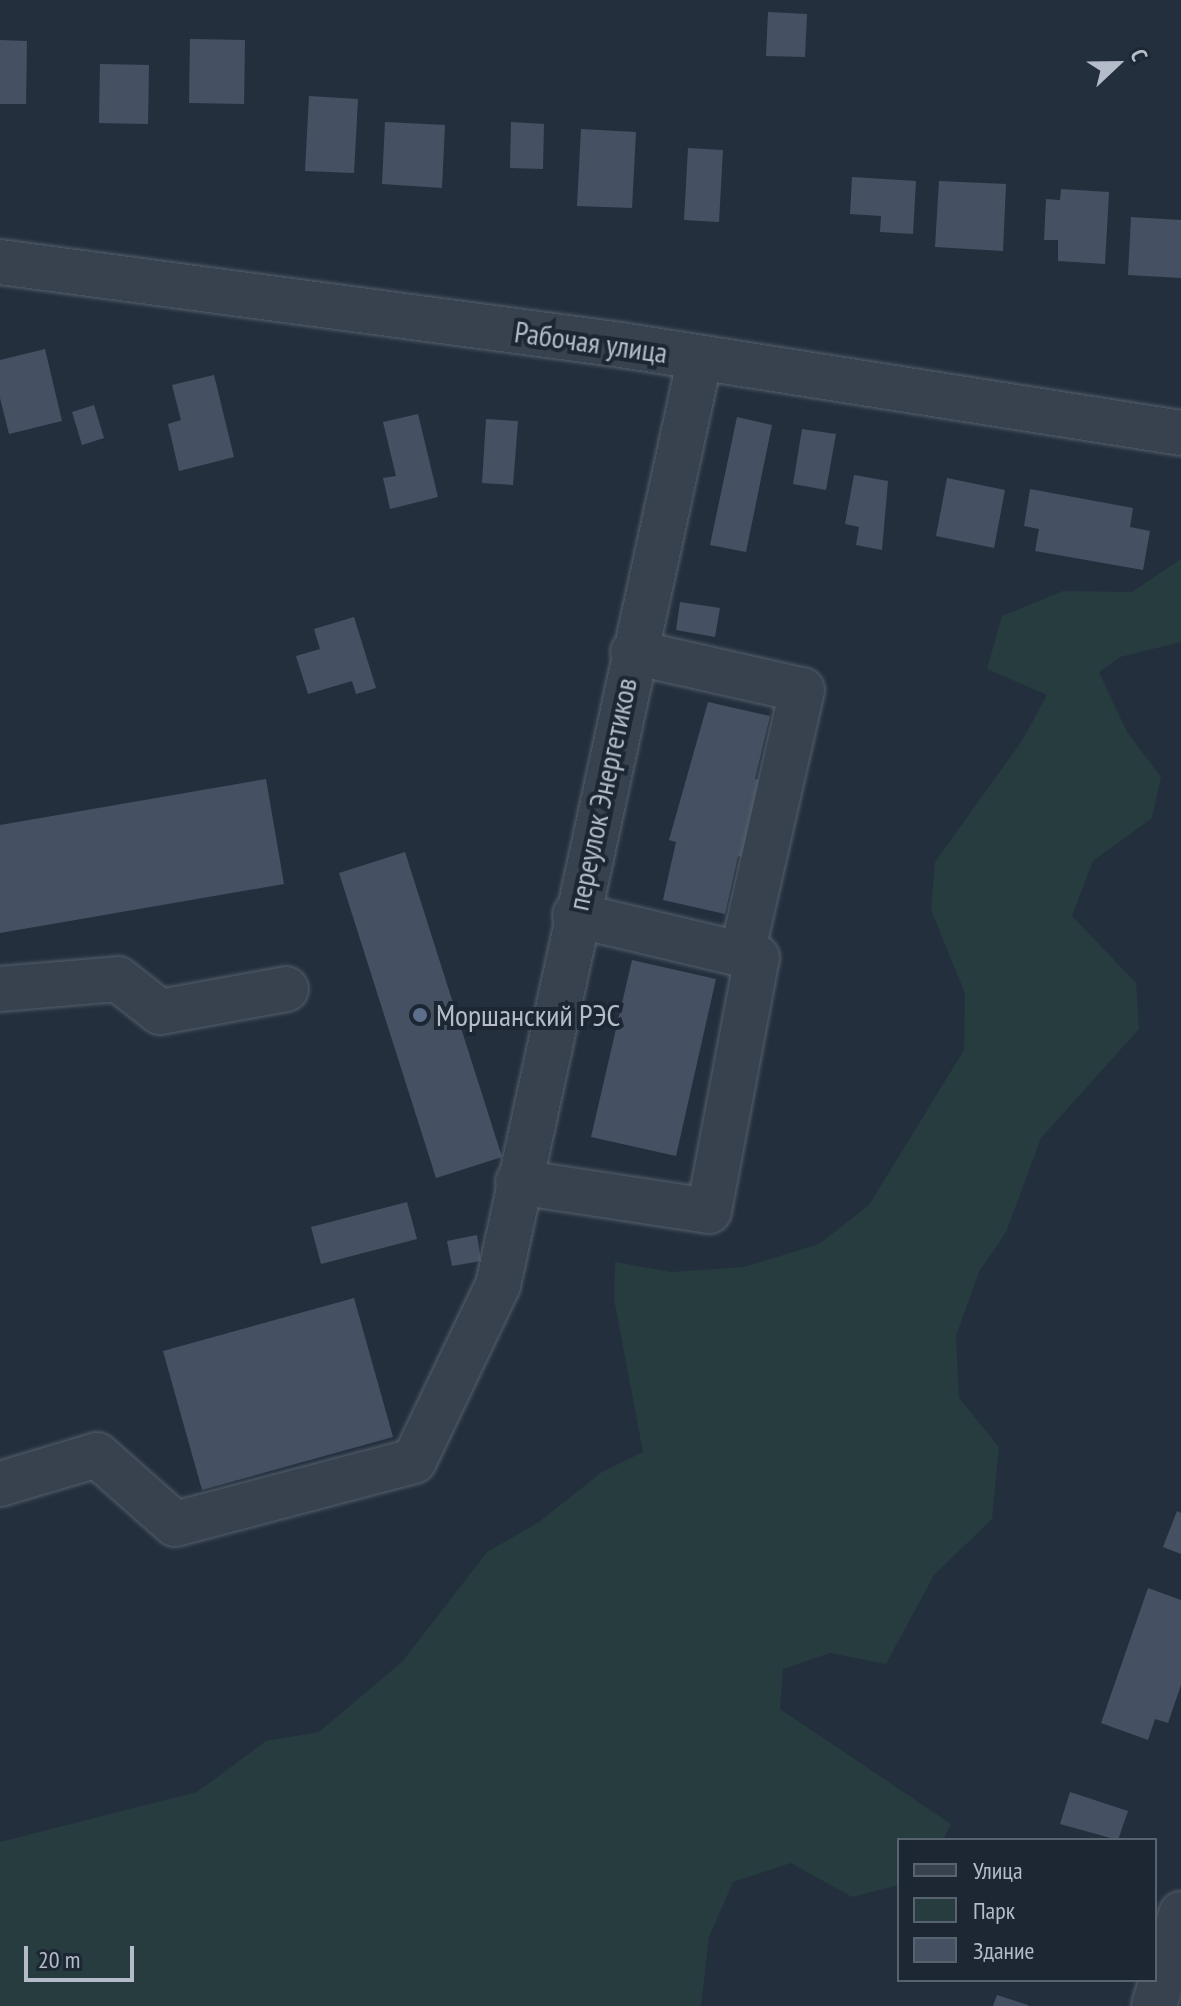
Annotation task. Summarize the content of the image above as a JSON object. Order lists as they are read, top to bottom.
{
  "streets": {
    "street": ["Рабочая улица", "переулок Энергетиков"]
  },
  "crossings": [
    ["Рабочая улица", "переулок Энергетиков"]
  ],
  "places": ["Моршанский РЭС"],
  "legend": ["Улица", "Парк", "Здание"],
  "scale_bar": "20 m",
  "north": "right"
}
